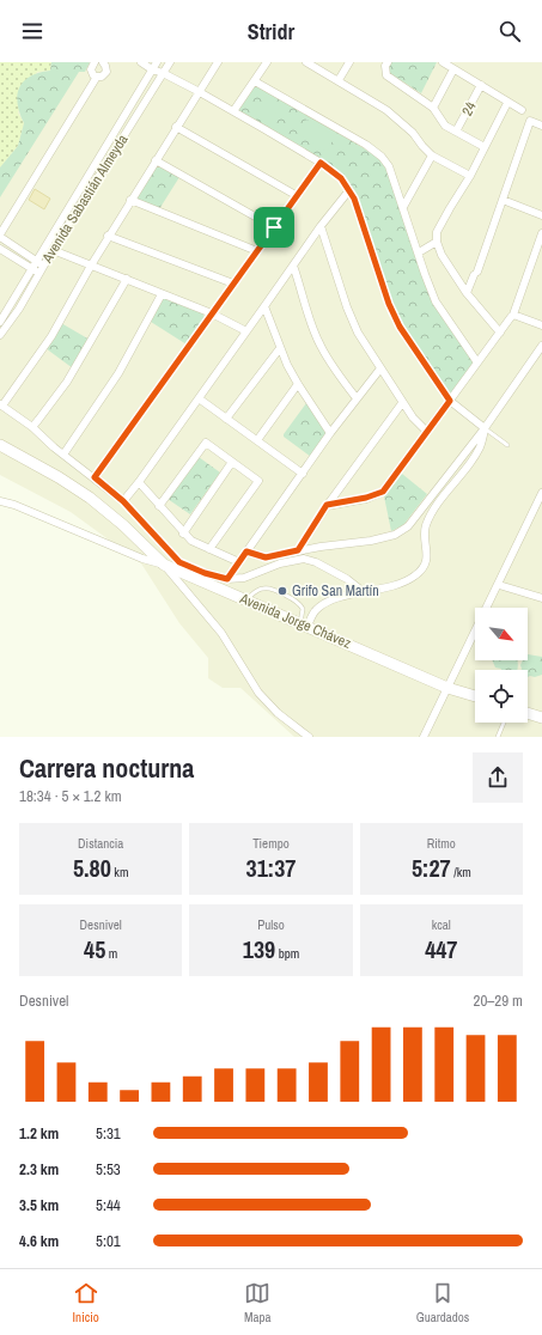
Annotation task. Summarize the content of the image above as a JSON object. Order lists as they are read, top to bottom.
{
  "streets": {
    "main road": ["Avenida Jorge Chávez"],
    "street": ["24", "Avenida Sabastián Almeyda"]
  },
  "places": ["Grifo San Martín"],
  "north": "bottom right",
  "page": {
    "header": "Stridr",
    "heading": ["Carrera nocturna", "18:34 · 5 × 1.2 km"],
    "stats": [
      ["Distancia", "5.80 km"],
      ["Tiempo", "31:37"],
      ["Ritmo", "5:27 /km"],
      ["Desnivel", "45 m"],
      ["Pulso", "139 bpm"],
      ["kcal", "447"]
    ],
    "chart": ["Desnivel", "20–29 m"],
    "list": [
      {
        "name": "1.2 km",
        "note": "5:31"
      },
      {
        "name": "2.3 km",
        "note": "5:53"
      },
      {
        "name": "3.5 km",
        "note": "5:44"
      },
      {
        "name": "4.6 km",
        "note": "5:01"
      }
    ],
    "tabs": ["Inicio", "Mapa", "Guardados"]
  }
}
